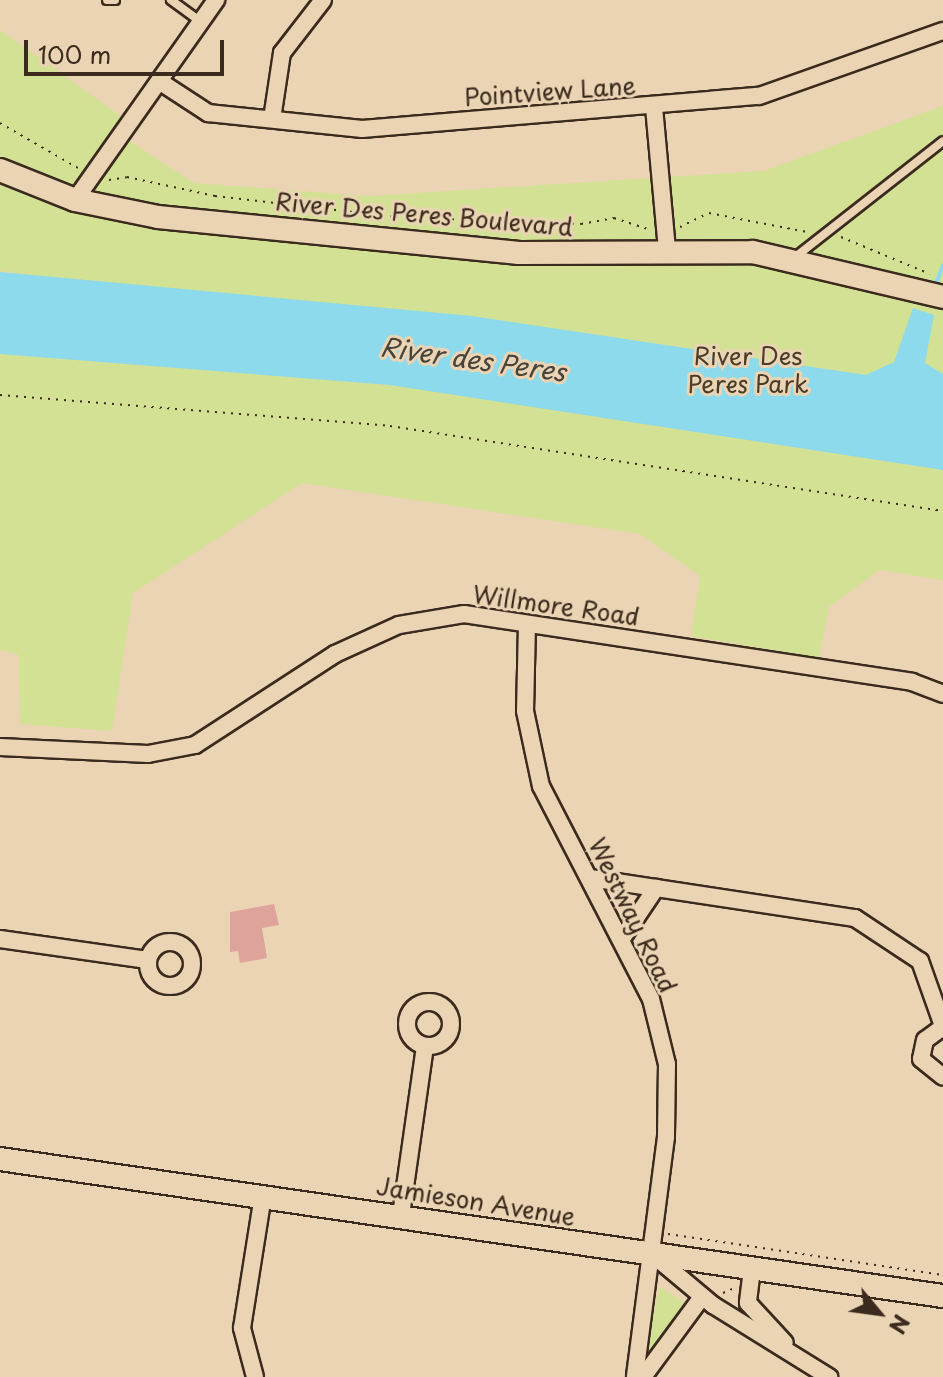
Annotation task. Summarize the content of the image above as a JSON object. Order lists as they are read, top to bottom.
{
  "streets": {
    "main road": ["River Des Peres Boulevard", "Jamieson Avenue"],
    "street": ["Pointview Lane", "Willmore Road", "Westway Road"]
  },
  "crossings": [
    ["Willmore Road", "Westway Road"],
    ["Westway Road", "Jamieson Avenue"]
  ],
  "water": ["River des Peres"],
  "parks": ["River Des Peres Park"],
  "scale_bar": "100 m",
  "north": "bottom right"
}
